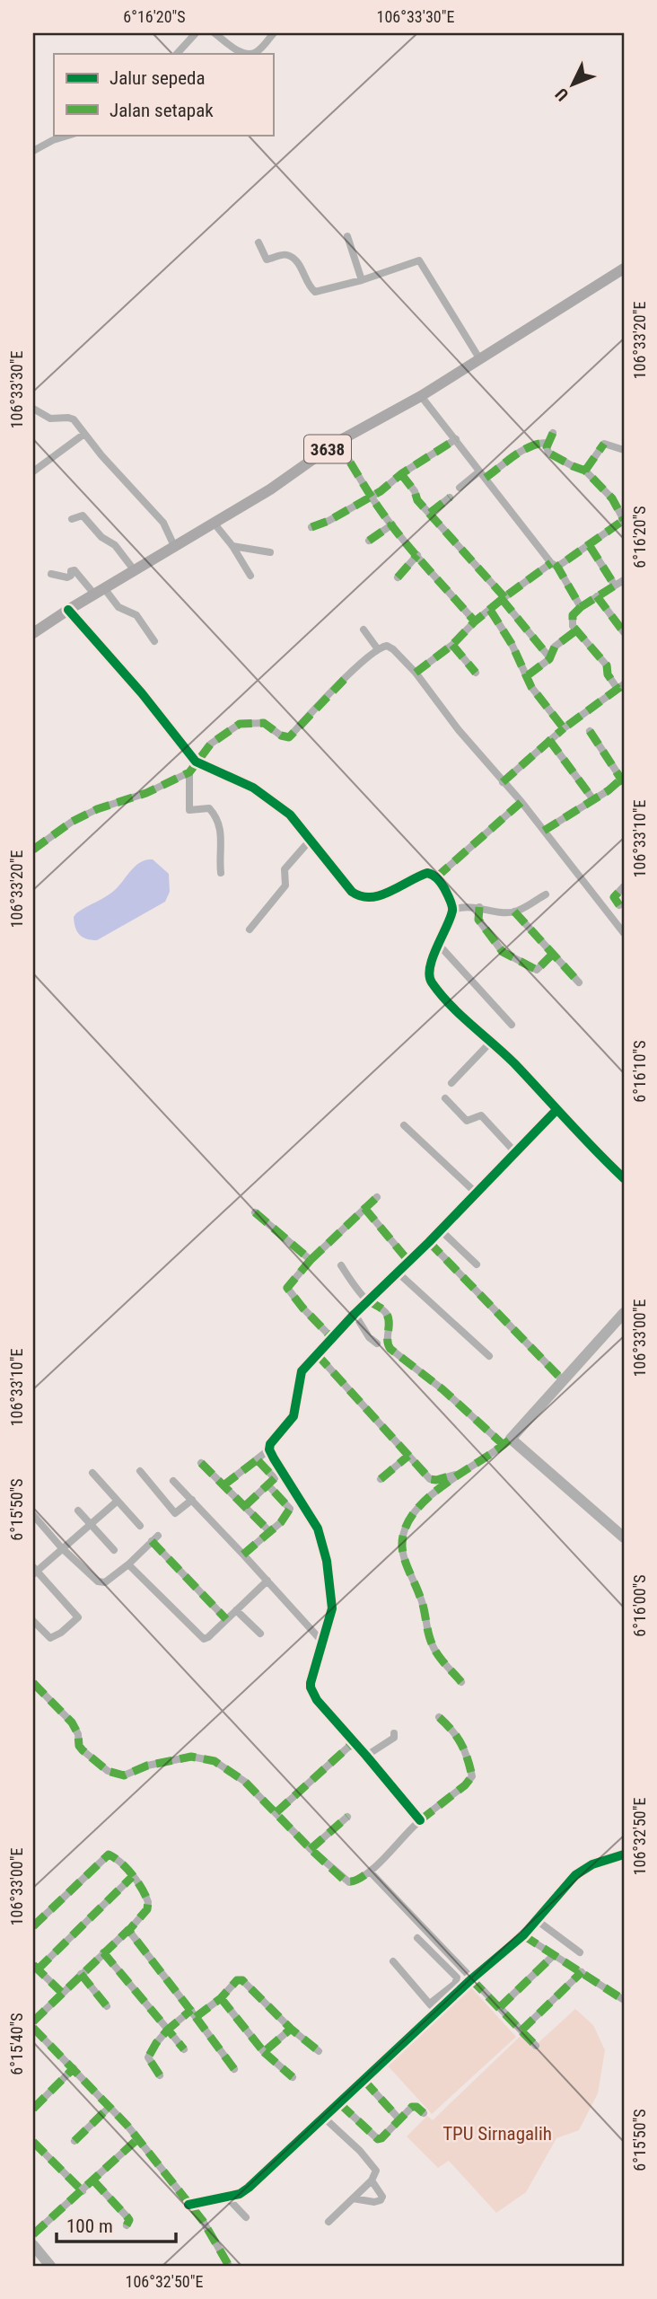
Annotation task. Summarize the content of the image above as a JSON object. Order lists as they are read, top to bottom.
{
  "streets": {
    "main road": ["3638"]
  },
  "parks": ["TPU Sirnagalih"],
  "legend": ["Jalur sepeda", "Jalan setapak"],
  "scale_bar": "100 m",
  "north": "bottom left",
  "coordinates": [
    "6°16'20\"S",
    "106°33'30\"E",
    "106°33'20\"E",
    "106°33'10\"E",
    "6°16'10\"S",
    "106°33'00\"E",
    "6°15'50\"S",
    "6°16'00\"S",
    "106°32'50\"E",
    "6°15'40\"S"
  ]
}
